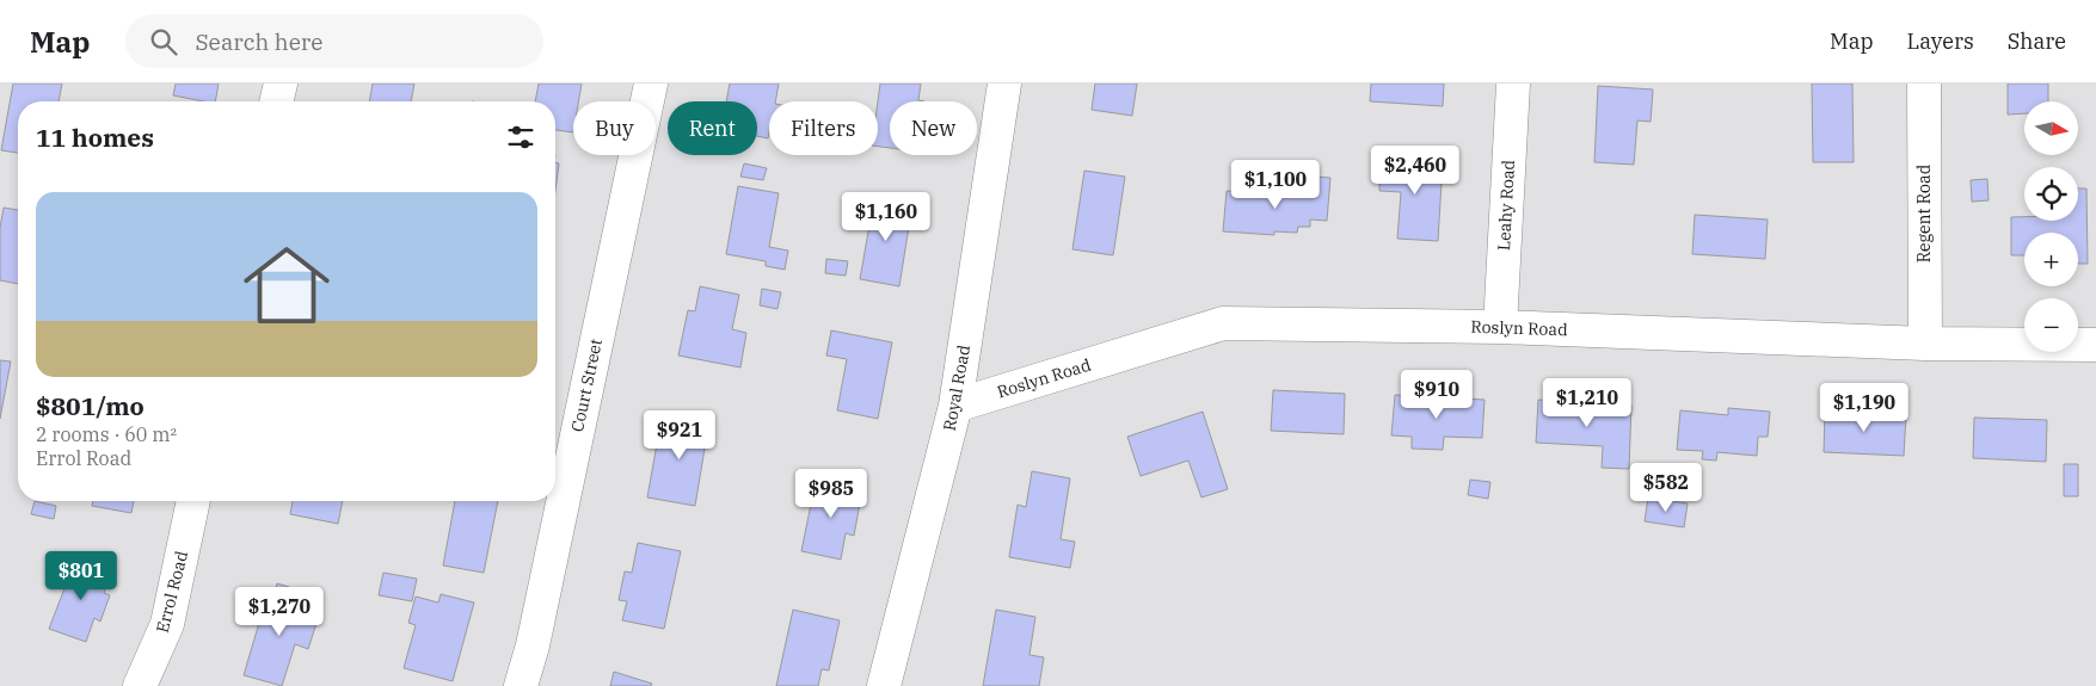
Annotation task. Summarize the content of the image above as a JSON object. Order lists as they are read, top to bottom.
{
  "streets": {
    "street": [
      "Leahy Road",
      "Regent Road",
      "Roslyn Road",
      "Court Street",
      "Royal Road",
      "Errol Road"
    ]
  },
  "crossings": [
    ["Leahy Road", "Roslyn Road"],
    ["Regent Road", "Roslyn Road"],
    ["Roslyn Road", "Royal Road"]
  ],
  "north": "right",
  "page": {
    "header": "Map",
    "search": "Search here",
    "nav": ["Map", "Layers", "Share"],
    "map_buttons": ["+", "−"],
    "chip": [
      "Buy",
      "Rent",
      "Filters",
      "New"
    ],
    "heading": "11 homes",
    "price": [
      "$2,460",
      "$1,100",
      "$1,160",
      "$910",
      "$1,210",
      "$1,190",
      "$921",
      "$582",
      "$985",
      "$801",
      "$1,270"
    ],
    "list": [
      {
        "name": "$801/mo",
        "note": "2 rooms · 60 m² · Errol Road"
      }
    ]
  }
}
